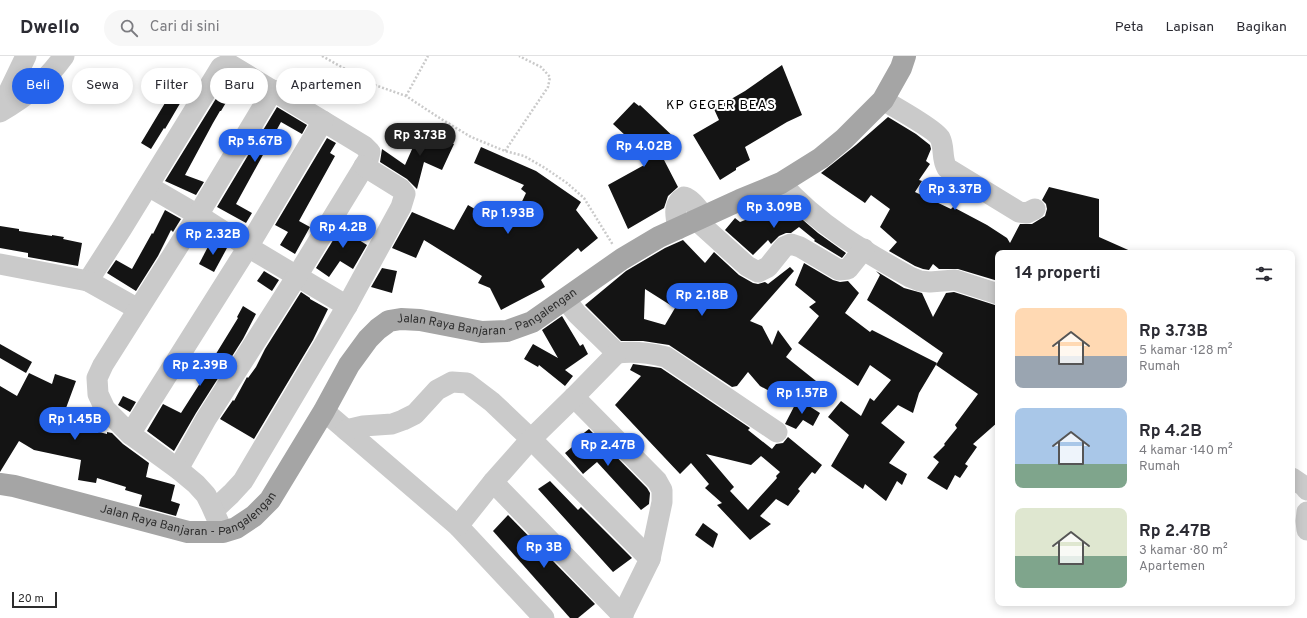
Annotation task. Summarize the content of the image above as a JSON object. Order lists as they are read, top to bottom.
{
  "streets": {
    "main road": ["Jalan Raya Banjaran - Pangalengan"]
  },
  "districts": ["KP GEGER BEAS"],
  "scale_bar": "20 m",
  "page": {
    "header": "Dwello",
    "search": "Cari di sini",
    "nav": ["Peta", "Lapisan", "Bagikan"],
    "chip": [
      "Beli",
      "Sewa",
      "Filter",
      "Baru",
      "Apartemen"
    ],
    "price": [
      "Rp 3.73B",
      "Rp 5.67B",
      "Rp 4.02B",
      "Rp 3.37B",
      "Rp 3.09B",
      "Rp 1.93B",
      "Rp 4.2B",
      "Rp 2.32B",
      "Rp 2.18B",
      "Rp 2.39B",
      "Rp 1.57B",
      "Rp 1.45B",
      "Rp 2.47B",
      "Rp 3B"
    ],
    "heading": "14 properti",
    "list": [
      {
        "name": "Rp 3.73B",
        "note": "5 kamar · 128 m² · Rumah"
      },
      {
        "name": "Rp 4.2B",
        "note": "4 kamar · 140 m² · Rumah"
      },
      {
        "name": "Rp 2.47B",
        "note": "3 kamar · 80 m² · Apartemen"
      }
    ],
    "scale": "20 m"
  }
}
